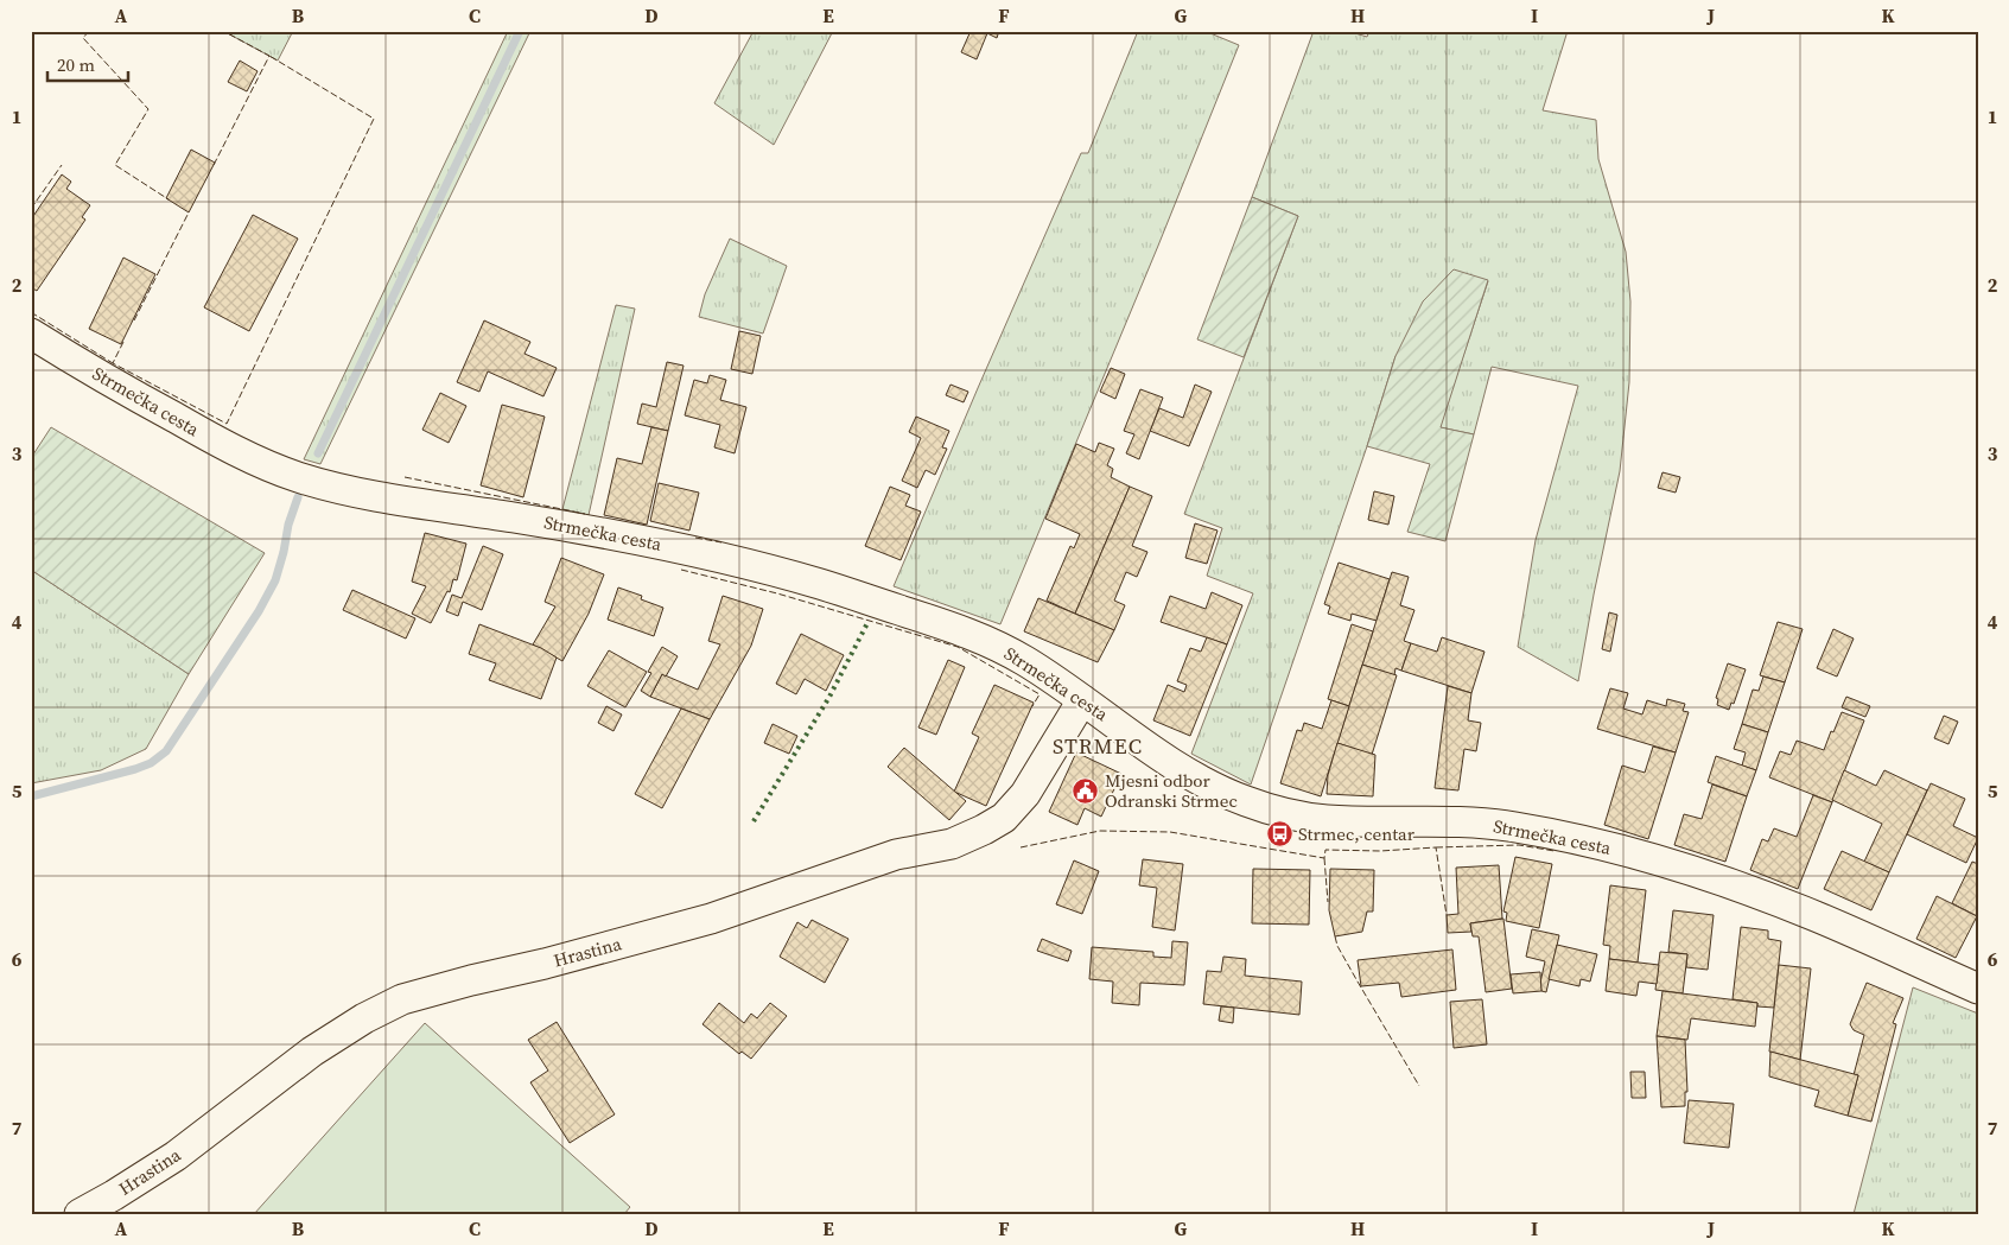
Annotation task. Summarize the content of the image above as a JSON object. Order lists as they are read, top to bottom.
{
  "streets": {
    "street": ["Strmečka cesta", "Hrastina"]
  },
  "crossings": [
    ["Strmečka cesta", "Hrastina"]
  ],
  "districts": ["STRMEC"],
  "places": {
    "public building": ["Mjesni odbor Odranski Strmec"],
    "bus stop": ["Strmec, centar"]
  },
  "scale_bar": "20 m",
  "grid": {
    "columns": [
      "A",
      "B",
      "C",
      "D",
      "E",
      "F",
      "G",
      "H",
      "I",
      "J",
      "K"
    ],
    "rows": [
      "1",
      "2",
      "3",
      "4",
      "5",
      "6",
      "7"
    ]
  }
}
